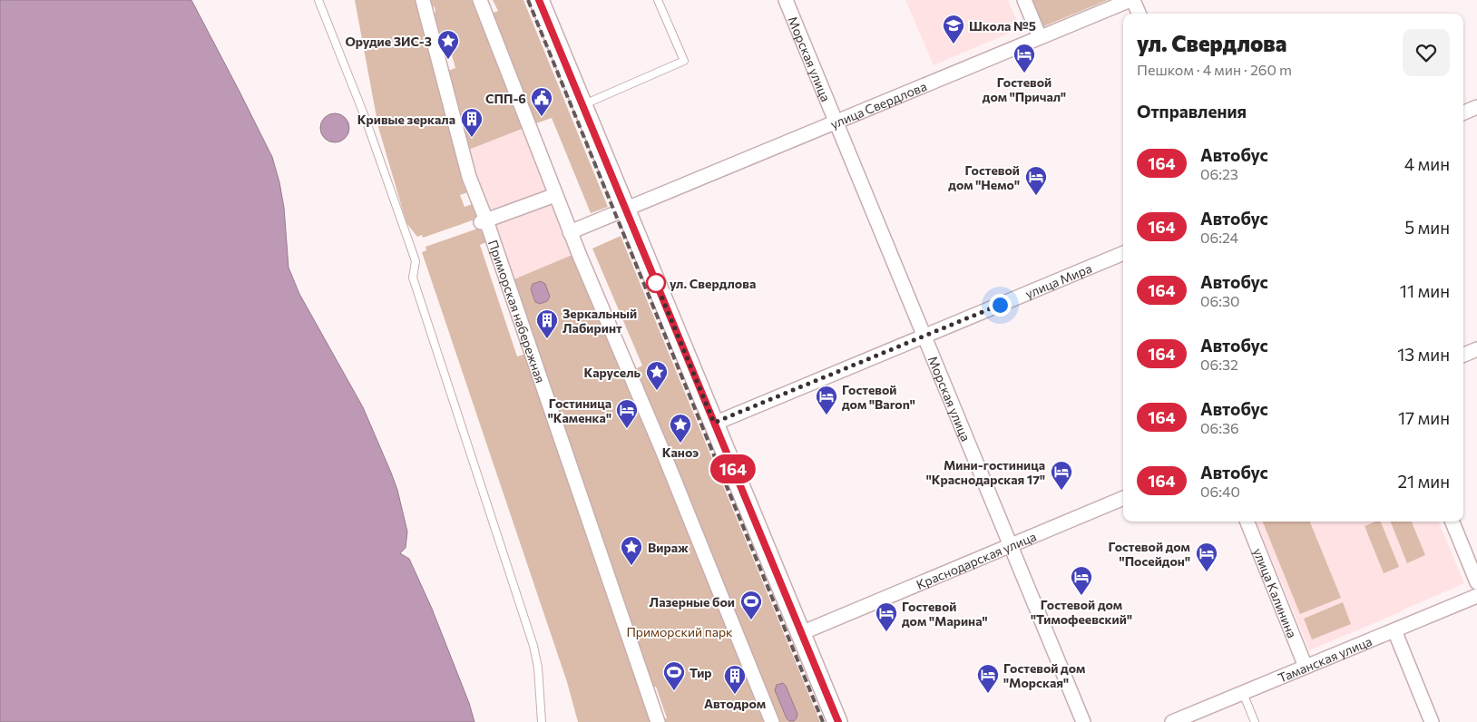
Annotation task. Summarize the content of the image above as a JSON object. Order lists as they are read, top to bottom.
{
  "streets": {
    "street": [
      "Морская улица",
      "улица Свердлова",
      "улица Мира",
      "Приморская набережная",
      "Краснодарская улица",
      "улица Калинина",
      "Таманская улица"
    ]
  },
  "crossings": [
    ["Морская улица", "улица Свердлова"],
    ["Морская улица", "улица Мира"],
    ["Морская улица", "Краснодарская улица"],
    ["улица Калинина", "Таманская улица"]
  ],
  "parks": ["Приморский парк"],
  "places": {
    "school or university": ["Школа №5"],
    "place": [
      "Орудие ЗИС-3",
      "Карусель",
      "Каноэ",
      "Вираж"
    ],
    "hotel": [
      "Гостевой дом \"Причал\"",
      "Гостевой дом \"Немо\"",
      "Гостевой дом \"Baron\"",
      "Гостиница \"Каменка\"",
      "Мини-гостиница \"Краснодарская 17\"",
      "Гостевой дом \"Посейдон\"",
      "Гостевой дом \"Тимофеевский\"",
      "Гостевой дом \"Марина\"",
      "Гостевой дом \"Морская\""
    ],
    "public building": ["СПП-6"],
    "building": ["Кривые зеркала", "Зеркальный Лабиринт", "Автодром"],
    "other": ["ул. Свердлова"],
    "sports": ["Лазерные бои", "Тир"]
  },
  "lines": ["bus line 164"],
  "page": {
    "on_map": "164",
    "heading": [
      ["ул. Свердлова", "Пешком · 4 мин · 260 m"],
      "Отправления"
    ],
    "list": [
      {
        "mark": "164",
        "name": "Автобус",
        "note": "06:23",
        "value": "4 мин"
      },
      {
        "mark": "164",
        "name": "Автобус",
        "note": "06:24",
        "value": "5 мин"
      },
      {
        "mark": "164",
        "name": "Автобус",
        "note": "06:30",
        "value": "11 мин"
      },
      {
        "mark": "164",
        "name": "Автобус",
        "note": "06:32",
        "value": "13 мин"
      },
      {
        "mark": "164",
        "name": "Автобус",
        "note": "06:36",
        "value": "17 мин"
      },
      {
        "mark": "164",
        "name": "Автобус",
        "note": "06:40",
        "value": "21 мин"
      }
    ]
  }
}
